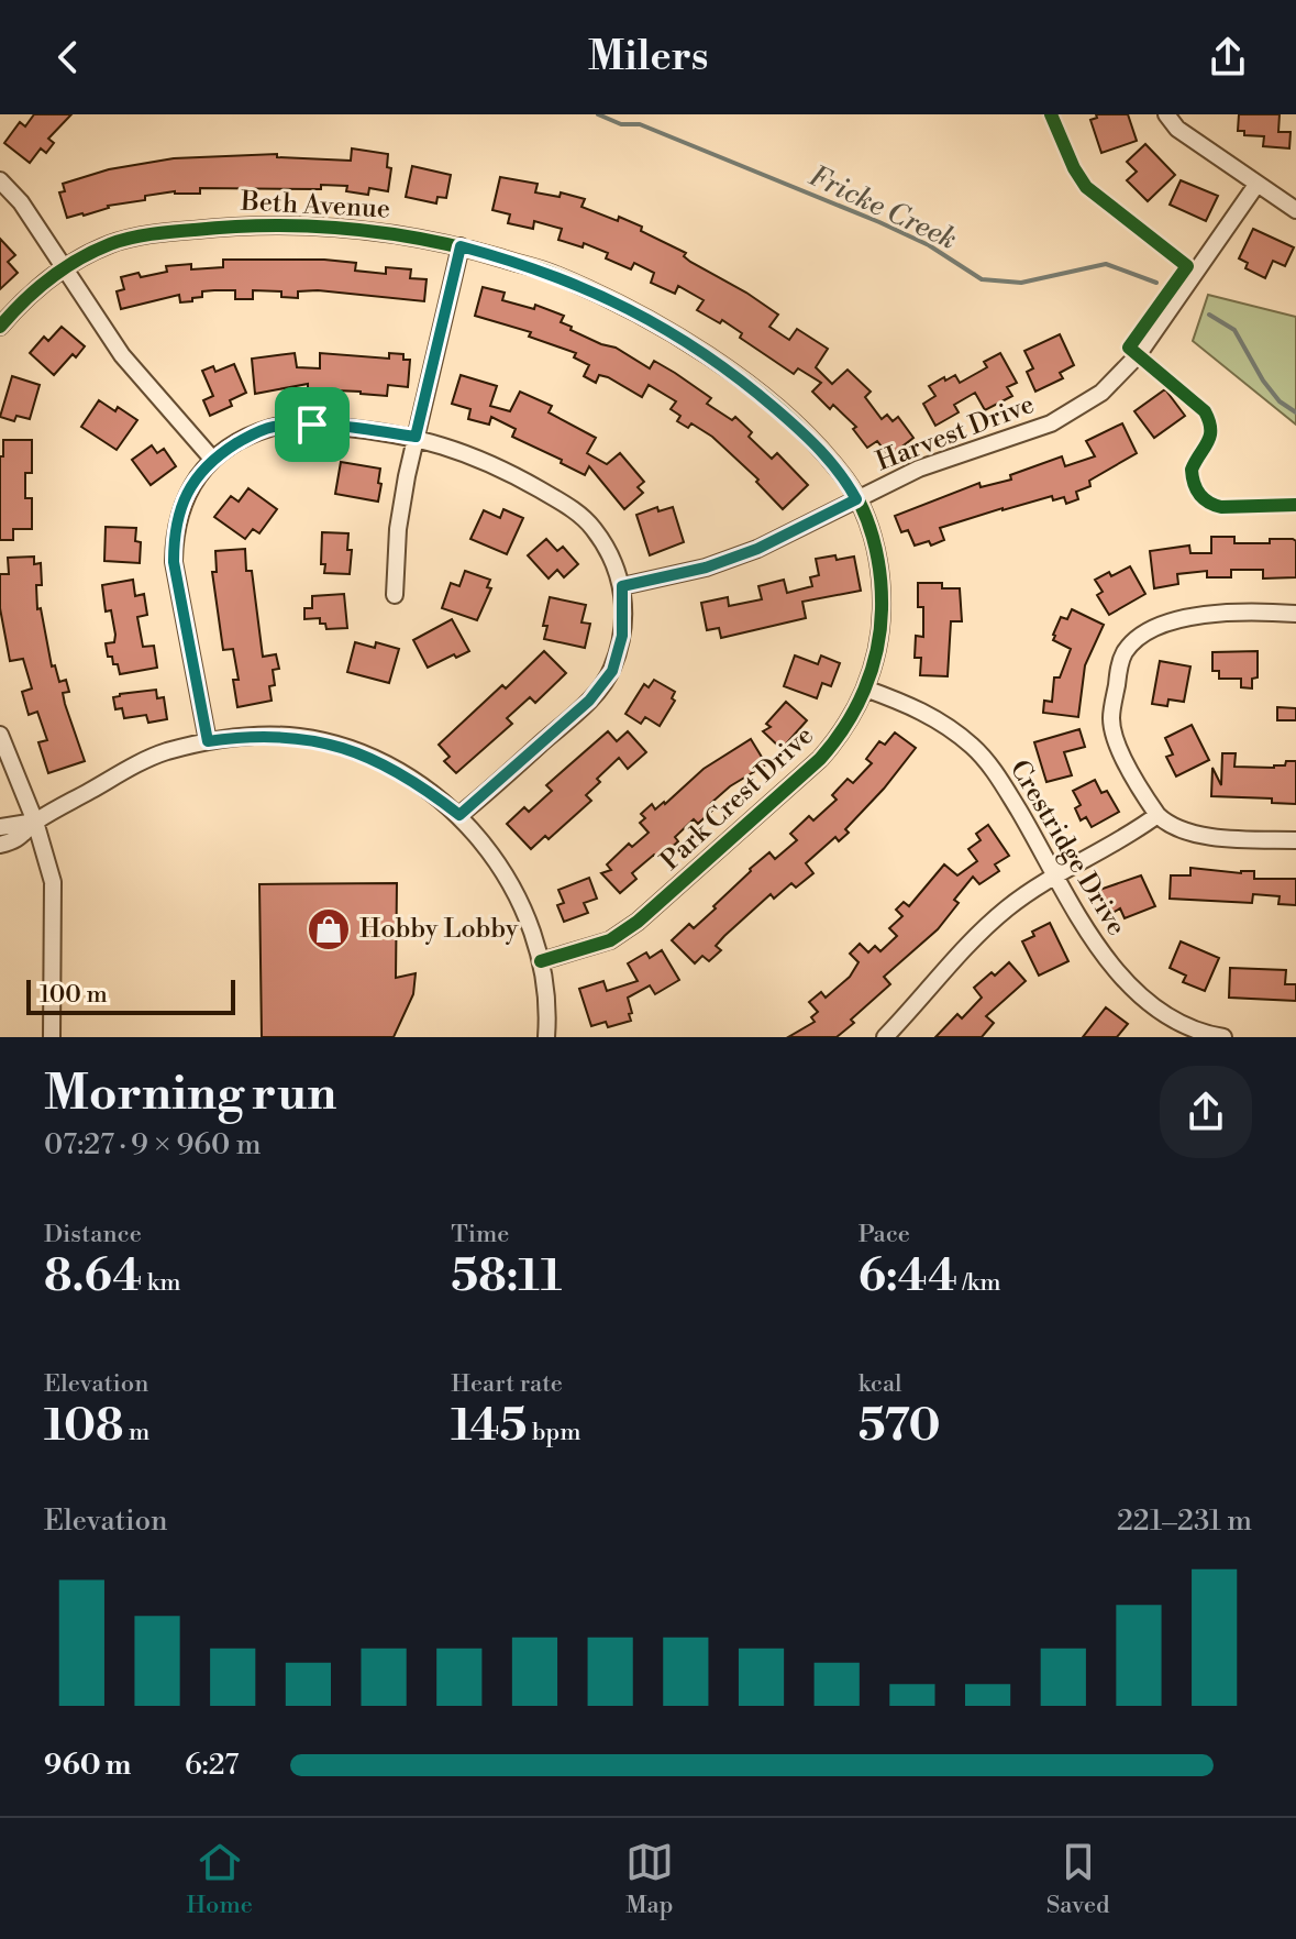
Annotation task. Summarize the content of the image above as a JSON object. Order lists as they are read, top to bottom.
{
  "streets": {
    "street": [
      "Beth Avenue",
      "Harvest Drive",
      "Park Crest Drive",
      "Crestridge Drive"
    ]
  },
  "crossings": [
    ["Beth Avenue", "Harvest Drive"],
    ["Beth Avenue", "Park Crest Drive"],
    ["Harvest Drive", "Park Crest Drive"],
    ["Park Crest Drive", "Crestridge Drive"]
  ],
  "water": ["Fricke Creek"],
  "places": {
    "shop": ["Hobby Lobby"]
  },
  "scale_bar": "100 m",
  "page": {
    "header": "Milers",
    "scale": "100 m",
    "heading": ["Morning run", "07:27 · 9 × 960 m"],
    "stats": [
      ["Distance", "8.64 km"],
      ["Time", "58:11"],
      ["Pace", "6:44 /km"],
      ["Elevation", "108 m"],
      ["Heart rate", "145 bpm"],
      ["kcal", "570"]
    ],
    "chart": ["Elevation", "221–231 m"],
    "list": [
      {
        "name": "960 m",
        "note": "6:27"
      }
    ],
    "tabs": ["Home", "Map", "Saved"]
  }
}
